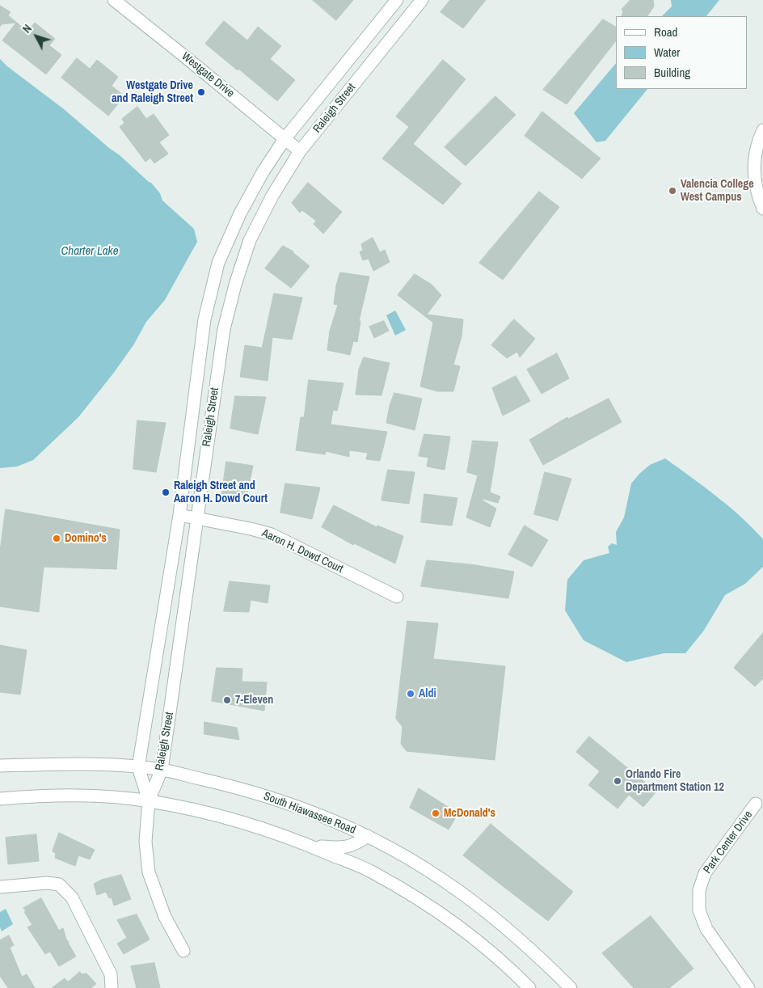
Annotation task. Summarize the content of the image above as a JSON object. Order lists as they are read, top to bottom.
{
  "streets": {
    "street": [
      "Westgate Drive",
      "Raleigh Street",
      "Aaron H. Dowd Court",
      "South Hiawassee Road",
      "Park Center Drive"
    ]
  },
  "crossings": [
    ["Westgate Drive", "Raleigh Street"],
    ["Raleigh Street", "Aaron H. Dowd Court"],
    ["Raleigh Street", "South Hiawassee Road"]
  ],
  "water": ["Charter Lake"],
  "places": [
    "Westgate Drive and Raleigh Street",
    "Valencia College West Campus",
    "Raleigh Street and Aaron H. Dowd Court",
    "Domino's",
    "Aldi",
    "7-Eleven",
    "Orlando Fire Department Station 12",
    "McDonald's"
  ],
  "legend": ["Road", "Water", "Building"],
  "north": "top left"
}
